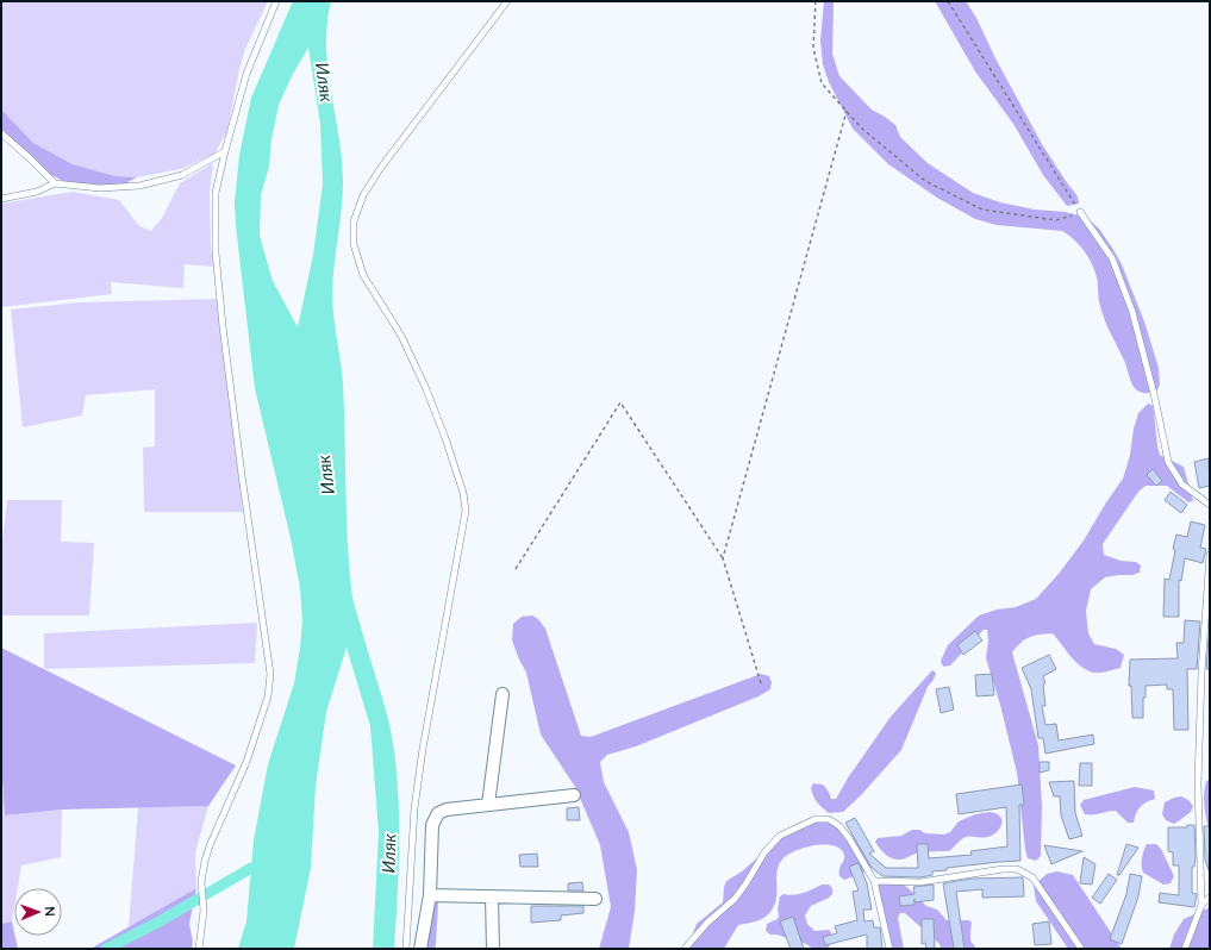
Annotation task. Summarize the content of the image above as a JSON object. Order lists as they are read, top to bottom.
{
  "water": ["Иляк"],
  "north": "right"
}
